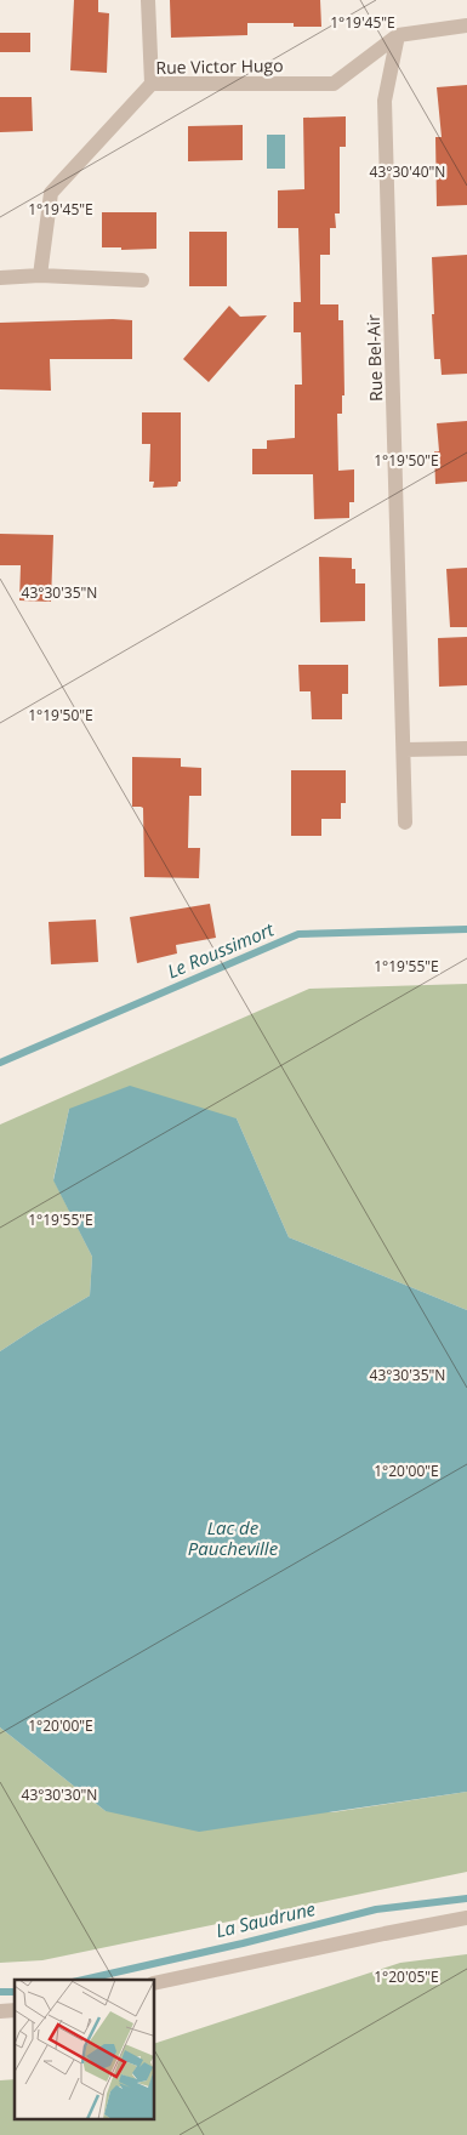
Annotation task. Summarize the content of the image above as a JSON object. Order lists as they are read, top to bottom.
{
  "streets": {
    "street": ["Rue Victor Hugo", "Rue Bel-Air"]
  },
  "crossings": [
    ["Rue Victor Hugo", "Rue Bel-Air"]
  ],
  "water": ["Le Roussimort", "Lac de Paucheville", "La Saudrune"],
  "coordinates": [
    "1°19'45\"E",
    "43°30'40\"N",
    "1°19'50\"E",
    "43°30'35\"N",
    "1°19'55\"E",
    "1°20'00\"E",
    "43°30'30\"N",
    "1°20'05\"E"
  ]
}
